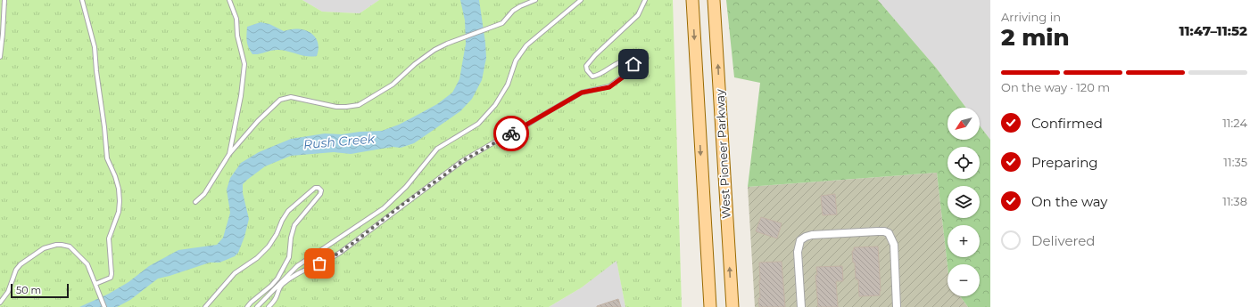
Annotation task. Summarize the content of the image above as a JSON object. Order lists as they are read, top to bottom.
{
  "streets": {
    "main road": ["West Pioneer Parkway"]
  },
  "water": ["Rush Creek"],
  "scale_bar": "50 m",
  "north": "bottom left",
  "page": {
    "heading": ["2 min", "Arriving in", "11:47–11:52"],
    "bar": "On the way · 120 m",
    "list": [
      ["Confirmed", "11:24"],
      ["Preparing", "11:35"],
      ["On the way", "11:38"],
      "Delivered"
    ],
    "map_buttons": ["+", "−"],
    "scale": "50 m"
  }
}
